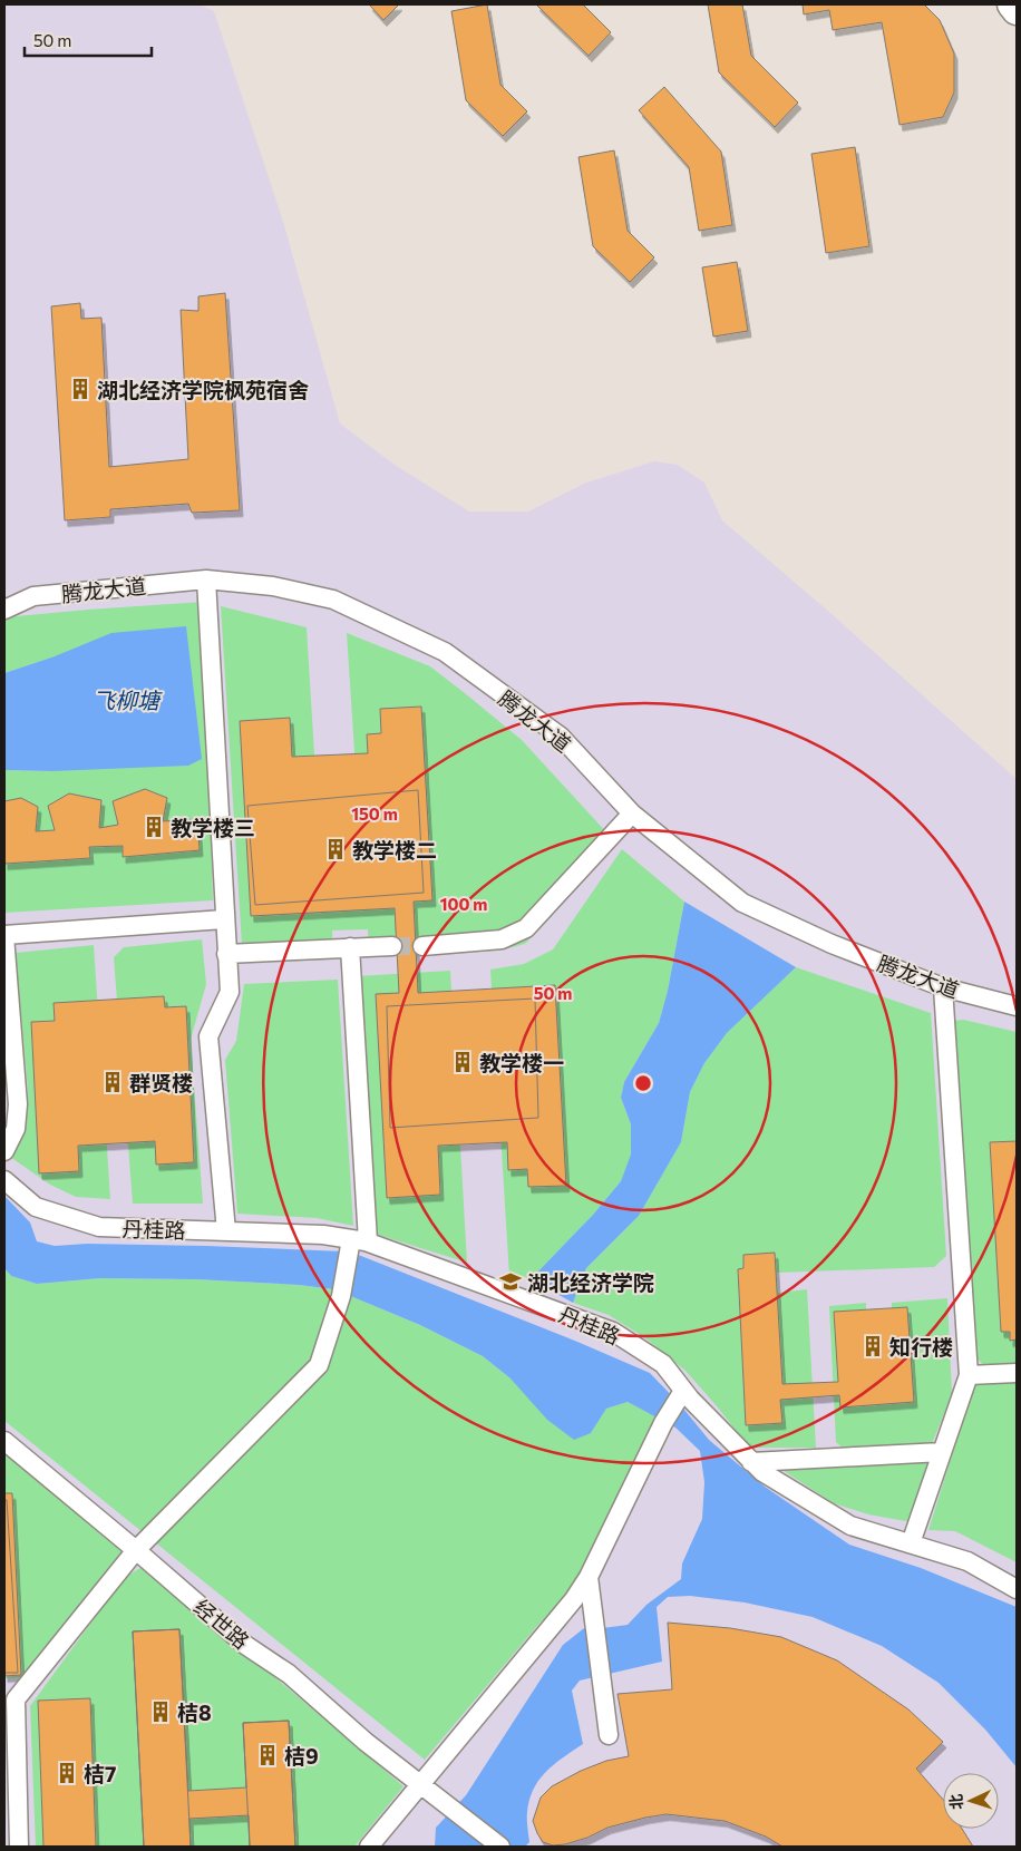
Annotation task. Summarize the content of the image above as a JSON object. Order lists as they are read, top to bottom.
{
  "streets": {
    "street": ["腾龙大道", "丹桂路", "经世路"]
  },
  "water": ["飞柳塘"],
  "places": {
    "building": [
      "湖北经济学院枫苑宿舍",
      "教学楼三",
      "教学楼二",
      "教学楼一",
      "群贤楼",
      "知行楼",
      "桔8",
      "桔9",
      "桔7"
    ],
    "school or university": ["湖北经济学院"]
  },
  "scale_bar": "50 m",
  "north": "left",
  "rings": ["150 m", "100 m", "50 m"]
}
